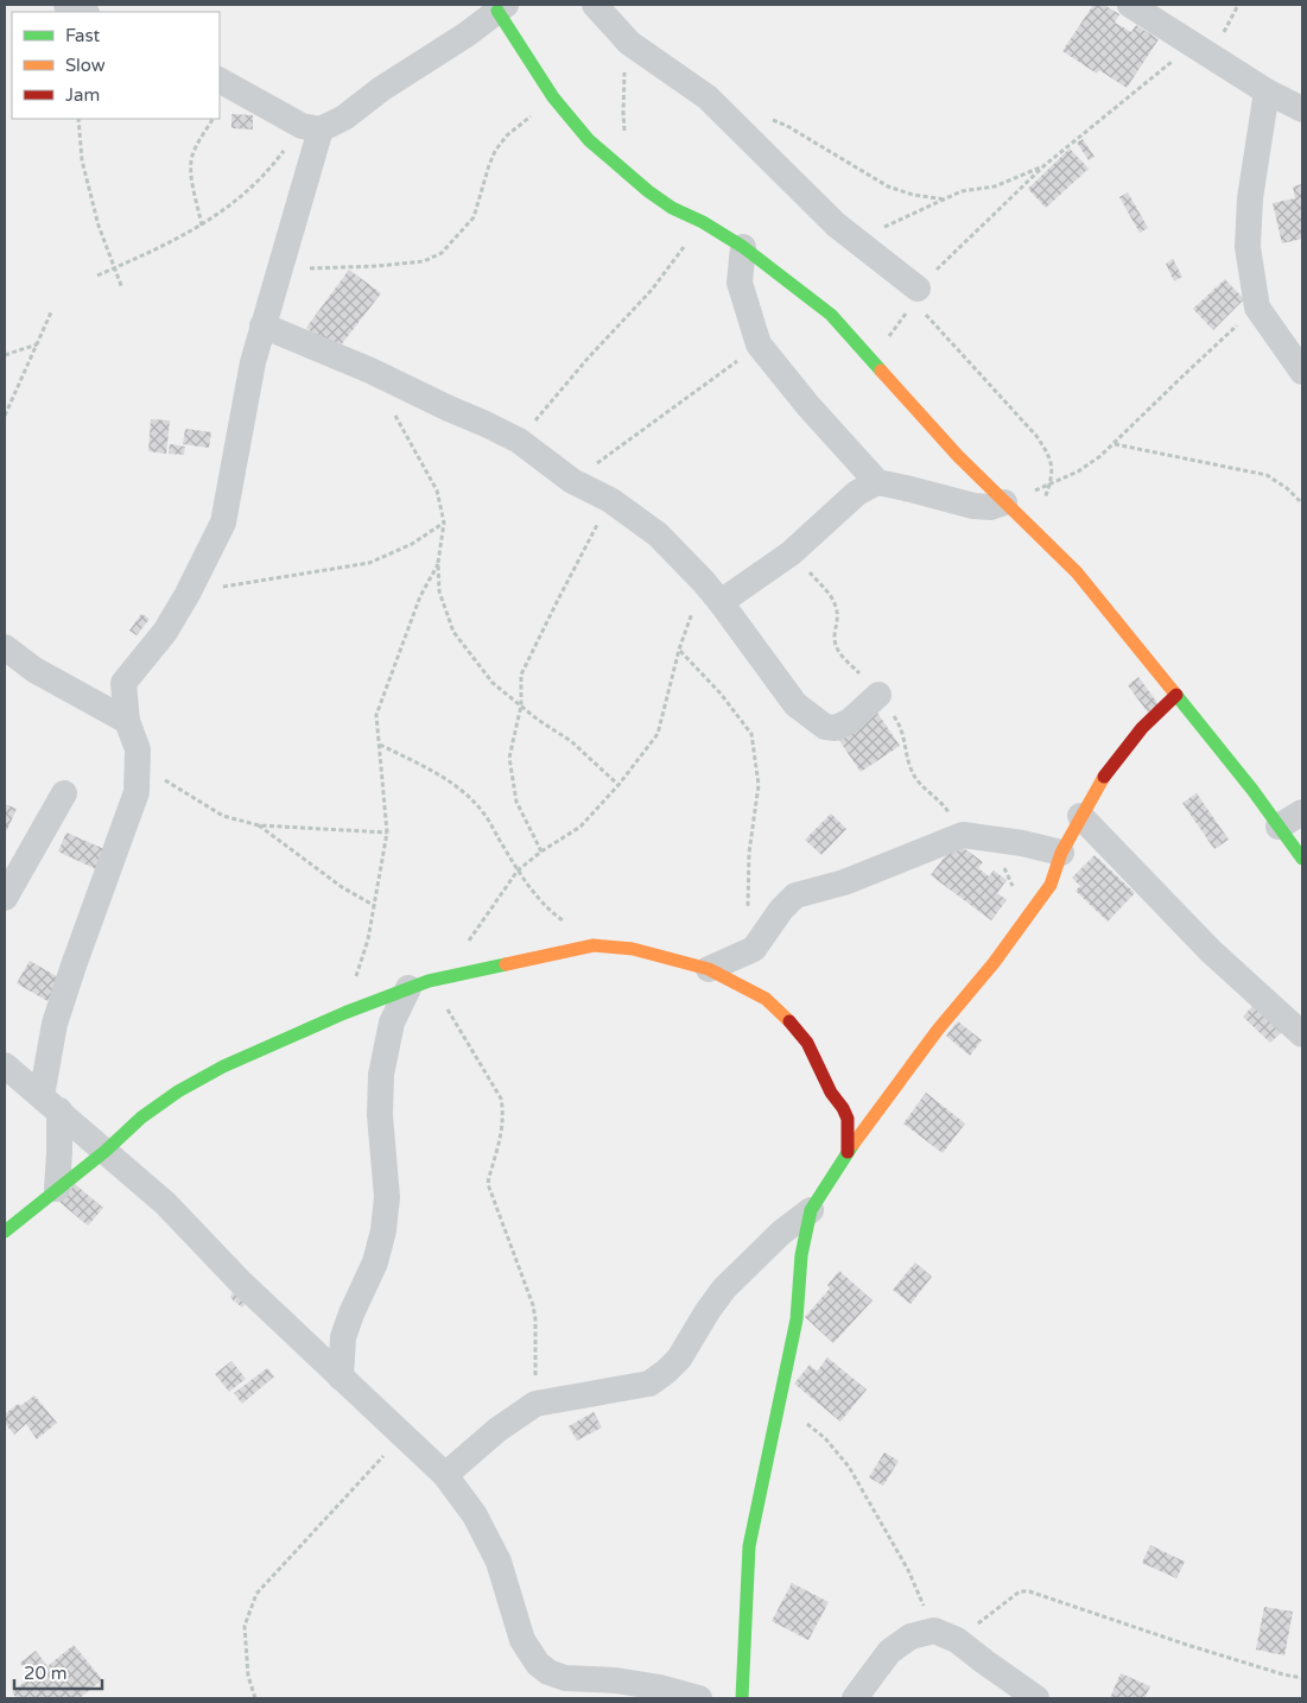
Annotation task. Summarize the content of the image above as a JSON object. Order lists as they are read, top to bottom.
{
  "legend": ["Fast", "Slow", "Jam"],
  "scale_bar": "20 m"
}
